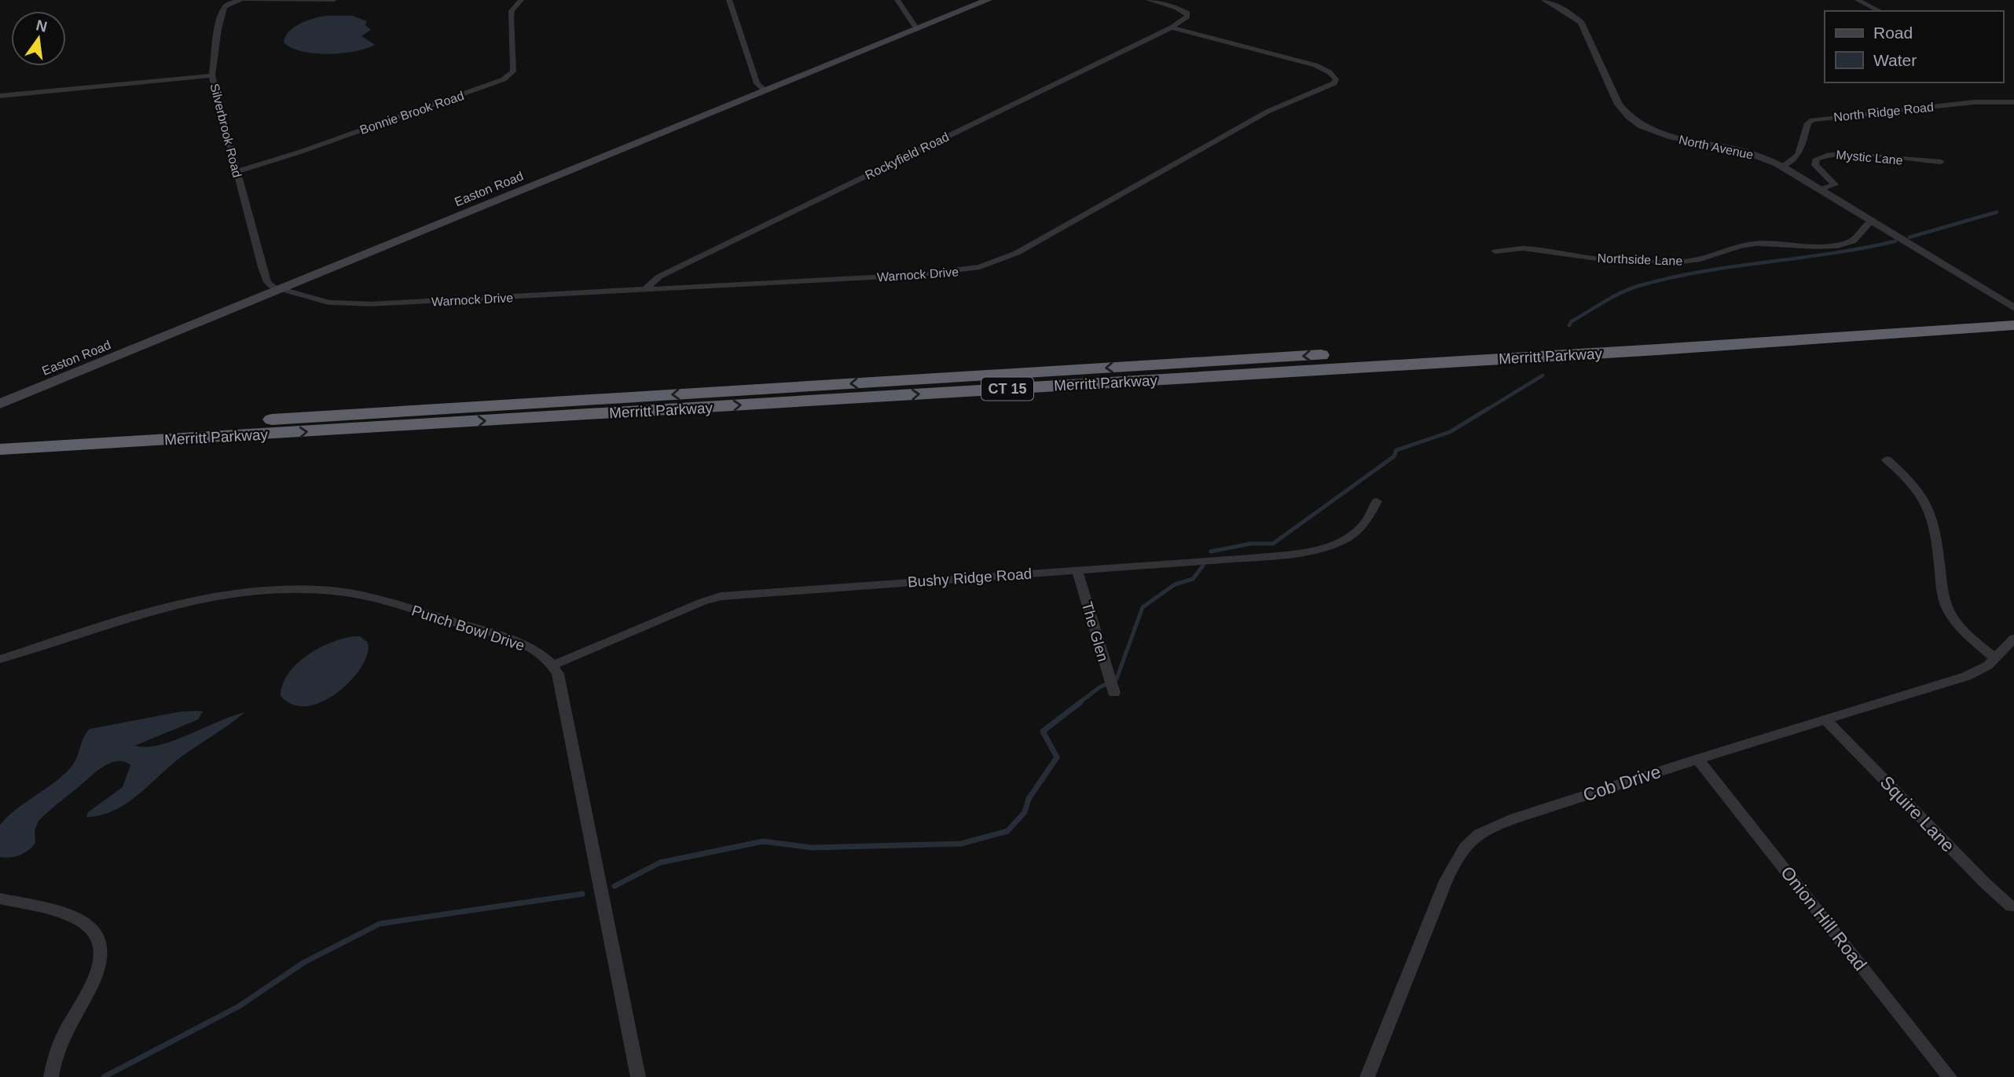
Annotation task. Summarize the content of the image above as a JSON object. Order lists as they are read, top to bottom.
{
  "streets": {
    "highway": ["Merritt Parkway", "CT 15"],
    "main road": ["Easton Road"],
    "street": [
      "North Ridge Road",
      "Bonnie Brook Road",
      "Silverbrook Road",
      "North Avenue",
      "Rockyfield Road",
      "Mystic Lane",
      "Northside Lane",
      "Warnock Drive",
      "Bushy Ridge Road",
      "Punch Bowl Drive",
      "The Glen",
      "Cob Drive",
      "Squire Lane",
      "Onion Hill Road"
    ]
  },
  "crossings": [
    ["North Ridge Road", "North Avenue"],
    ["Bonnie Brook Road", "Silverbrook Road"],
    ["Silverbrook Road", "Easton Road"],
    ["Silverbrook Road", "Warnock Drive"],
    ["North Avenue", "Mystic Lane"],
    ["North Avenue", "Northside Lane"],
    ["Rockyfield Road", "Warnock Drive"],
    ["Easton Road", "Warnock Drive"],
    ["Bushy Ridge Road", "Punch Bowl Drive"],
    ["Bushy Ridge Road", "The Glen"],
    ["Cob Drive", "Squire Lane"],
    ["Cob Drive", "Onion Hill Road"]
  ],
  "legend": ["Road", "Water"],
  "north": "top"
}
